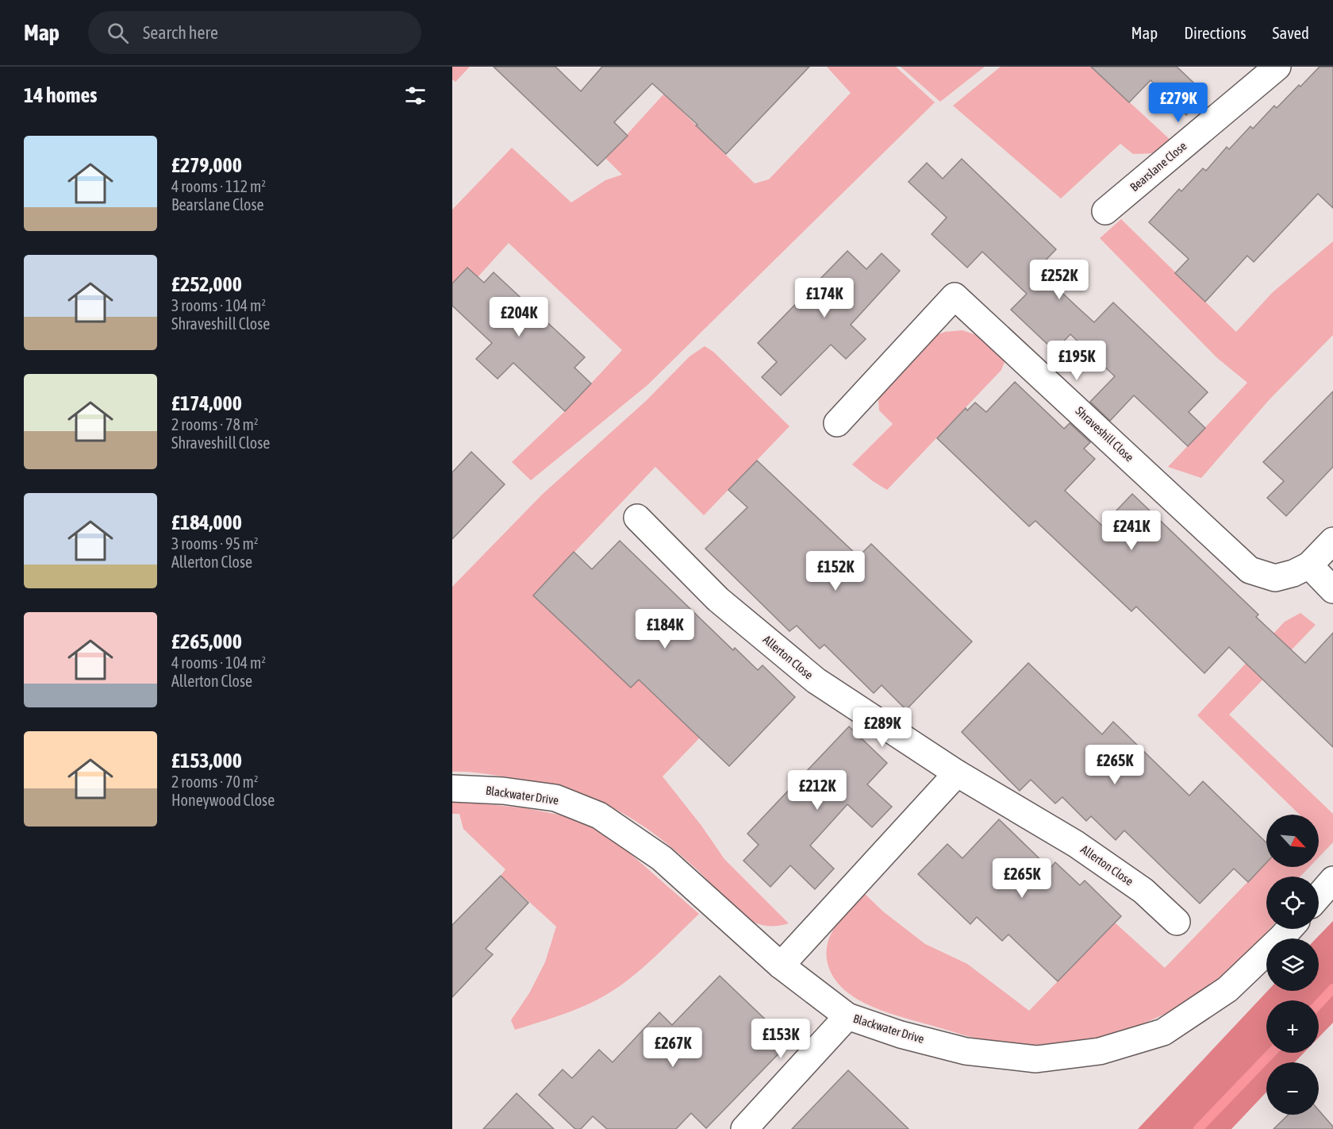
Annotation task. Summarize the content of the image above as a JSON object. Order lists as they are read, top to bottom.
{
  "streets": {
    "street": [
      "Bearslane Close",
      "Shraveshill Close",
      "Allerton Close",
      "Blackwater Drive"
    ]
  },
  "north": "bottom right",
  "page": {
    "header": "Map",
    "search": "Search here",
    "nav": ["Map", "Directions", "Saved"],
    "heading": "14 homes",
    "price": [
      "£279K",
      "£252K",
      "£174K",
      "£204K",
      "£195K",
      "£241K",
      "£152K",
      "£184K",
      "£289K",
      "£265K",
      "£212K",
      "£265K",
      "£153K",
      "£267K"
    ],
    "list": [
      {
        "name": "£279,000",
        "note": "4 rooms · 112 m² · Bearslane Close"
      },
      {
        "name": "£252,000",
        "note": "3 rooms · 104 m² · Shraveshill Close"
      },
      {
        "name": "£174,000",
        "note": "2 rooms · 78 m² · Shraveshill Close"
      },
      {
        "name": "£184,000",
        "note": "3 rooms · 95 m² · Allerton Close"
      },
      {
        "name": "£265,000",
        "note": "4 rooms · 104 m² · Allerton Close"
      },
      {
        "name": "£153,000",
        "note": "2 rooms · 70 m² · Honeywood Close"
      }
    ],
    "map_buttons": ["+", "−"]
  }
}
